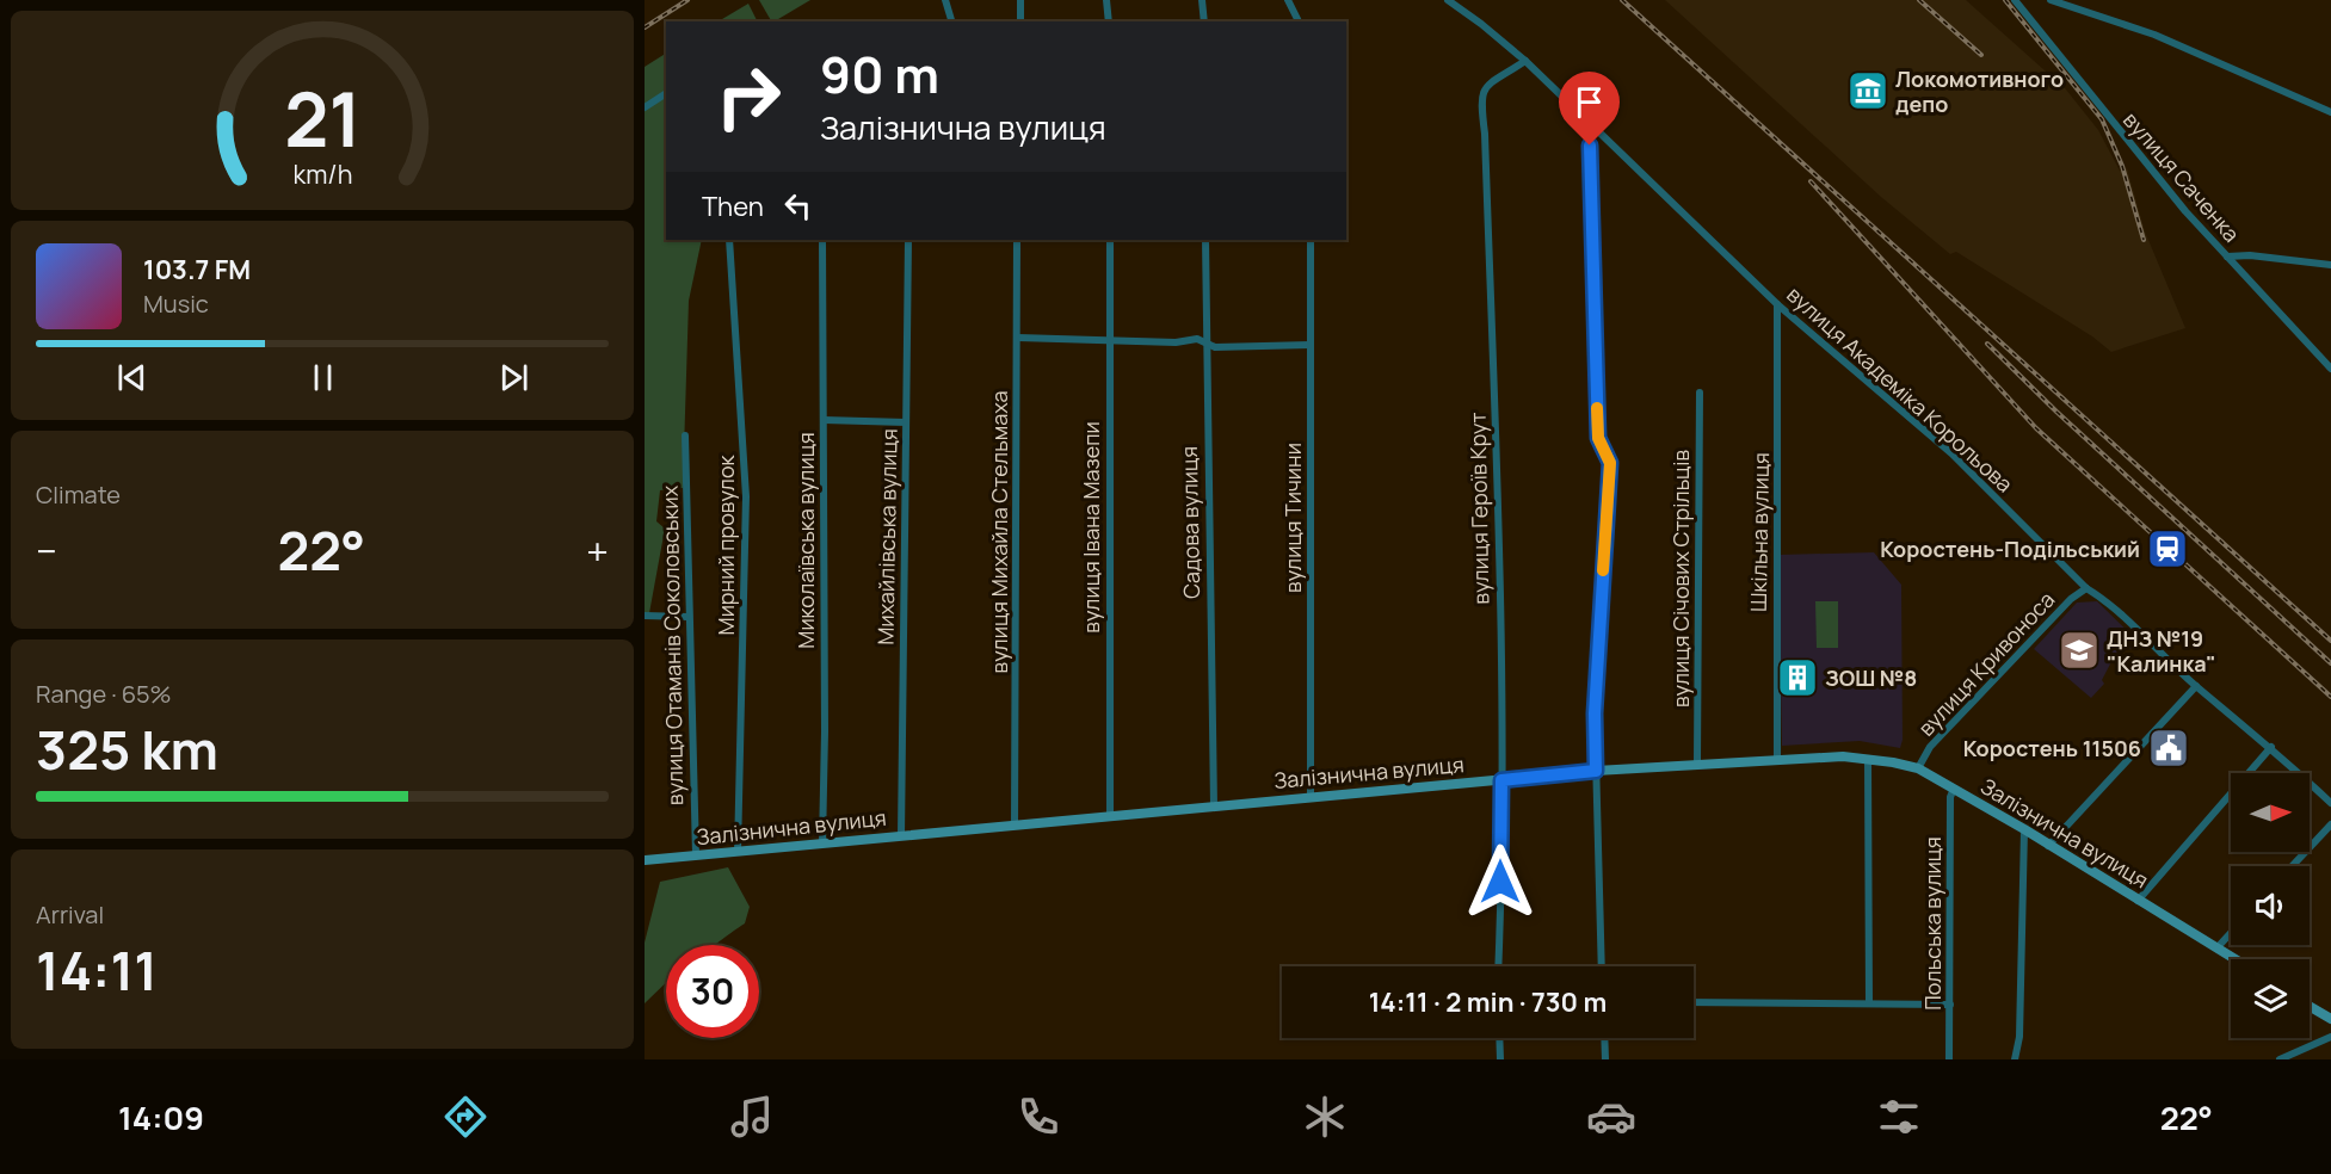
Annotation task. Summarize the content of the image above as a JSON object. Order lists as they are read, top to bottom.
{
  "streets": {
    "street": [
      "вулиця Саченка",
      "вулиця Академіка Корольова",
      "вулиця Героїв Крут",
      "вулиця Тичини",
      "Садова вулиця",
      "вулиця Івана Мазепи",
      "вулиця Михайла Стельмаха",
      "Шкільна вулиця",
      "Михайлівська вулиця",
      "Миколаївська вулиця",
      "Мирний провулок",
      "вулиця Січових Стрільців",
      "вулиця Отаманів Соколовських",
      "вулиця Кривоноса",
      "Залізнична вулиця",
      "Польська вулиця"
    ]
  },
  "crossings": [
    ["вулиця Академіка Корольова", "вулиця Героїв Крут"],
    ["вулиця Академіка Корольова", "Шкільна вулиця"],
    ["вулиця Академіка Корольова", "вулиця Кривоноса"],
    ["вулиця Героїв Крут", "Залізнична вулиця"],
    ["вулиця Тичини", "Залізнична вулиця"],
    ["Садова вулиця", "Залізнична вулиця"],
    ["вулиця Івана Мазепи", "Залізнична вулиця"],
    ["вулиця Михайла Стельмаха", "Залізнична вулиця"],
    ["Шкільна вулиця", "Залізнична вулиця"],
    ["Михайлівська вулиця", "Залізнична вулиця"],
    ["Миколаївська вулиця", "Залізнична вулиця"],
    ["Мирний провулок", "Залізнична вулиця"],
    ["вулиця Січових Стрільців", "Залізнична вулиця"],
    ["вулиця Отаманів Соколовських", "Залізнична вулиця"],
    ["вулиця Кривоноса", "Залізнична вулиця"],
    ["Залізнична вулиця", "Польська вулиця"]
  ],
  "places": {
    "museum": ["Локомотивного депо"],
    "station": ["Коростень-Подільський"],
    "school or university": ["ДНЗ №19 \"Калинка\""],
    "building": ["ЗОШ №8"],
    "public building": ["Коростень 11506"]
  },
  "north": "right",
  "page": {
    "turn": ["90 m", "Залізнична вулиця"],
    "then": "Then",
    "song": ["103.7 FM", "Music"],
    "tile": [
      "Climate",
      ["Range · 65%", "325 km"],
      ["Arrival", "14:11"]
    ],
    "heat": ["−", "22°", "+"],
    "limit": "30",
    "trip": "14:11 · 2 min · 730 m",
    "tabs": ["14:09", "22°"],
    "gauge": ["21", "km/h"]
  }
}
